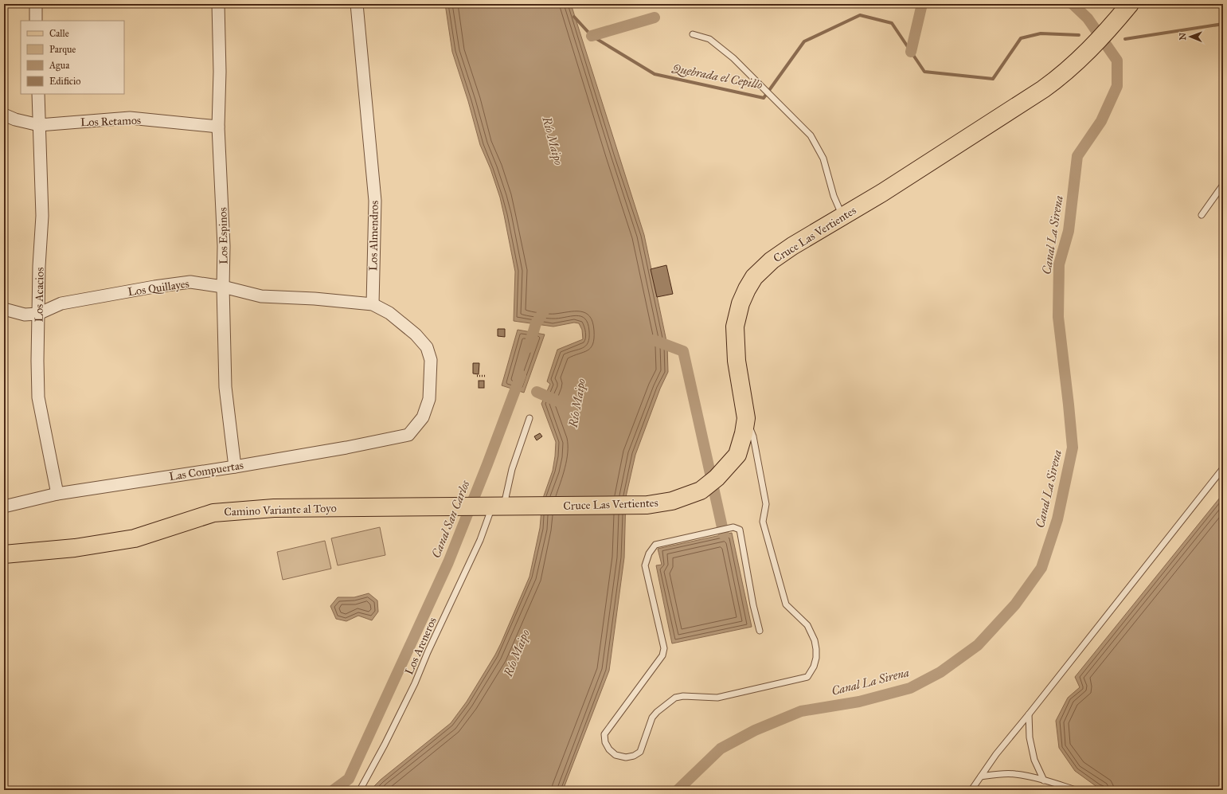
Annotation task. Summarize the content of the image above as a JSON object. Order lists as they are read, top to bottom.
{
  "streets": {
    "main road": ["Cruce Las Vertientes", "Camino Variante al Toyo"],
    "street": [
      "Los Retamos",
      "Los Espinos",
      "Los Almendros",
      "Los Quillayes",
      "Los Acacios",
      "Las Compuertas"
    ],
    "lane": ["Los Areneros"]
  },
  "crossings": [
    ["Los Retamos", "Los Espinos"],
    ["Los Retamos", "Los Acacios"],
    ["Cruce Las Vertientes", "Camino Variante al Toyo"],
    ["Cruce Las Vertientes", "Los Areneros"],
    ["Los Espinos", "Los Quillayes"],
    ["Los Espinos", "Las Compuertas"],
    ["Los Almendros", "Los Quillayes"],
    ["Los Almendros", "Las Compuertas"],
    ["Los Quillayes", "Los Acacios"],
    ["Los Quillayes", "Las Compuertas"],
    ["Los Acacios", "Las Compuertas"]
  ],
  "water": [
    "Quebrada el Cepillo",
    "Río Maipo",
    "Canal La Sirena",
    "Canal San Carlos"
  ],
  "legend": [
    "Calle",
    "Parque",
    "Agua",
    "Edificio"
  ],
  "north": "left"
}
